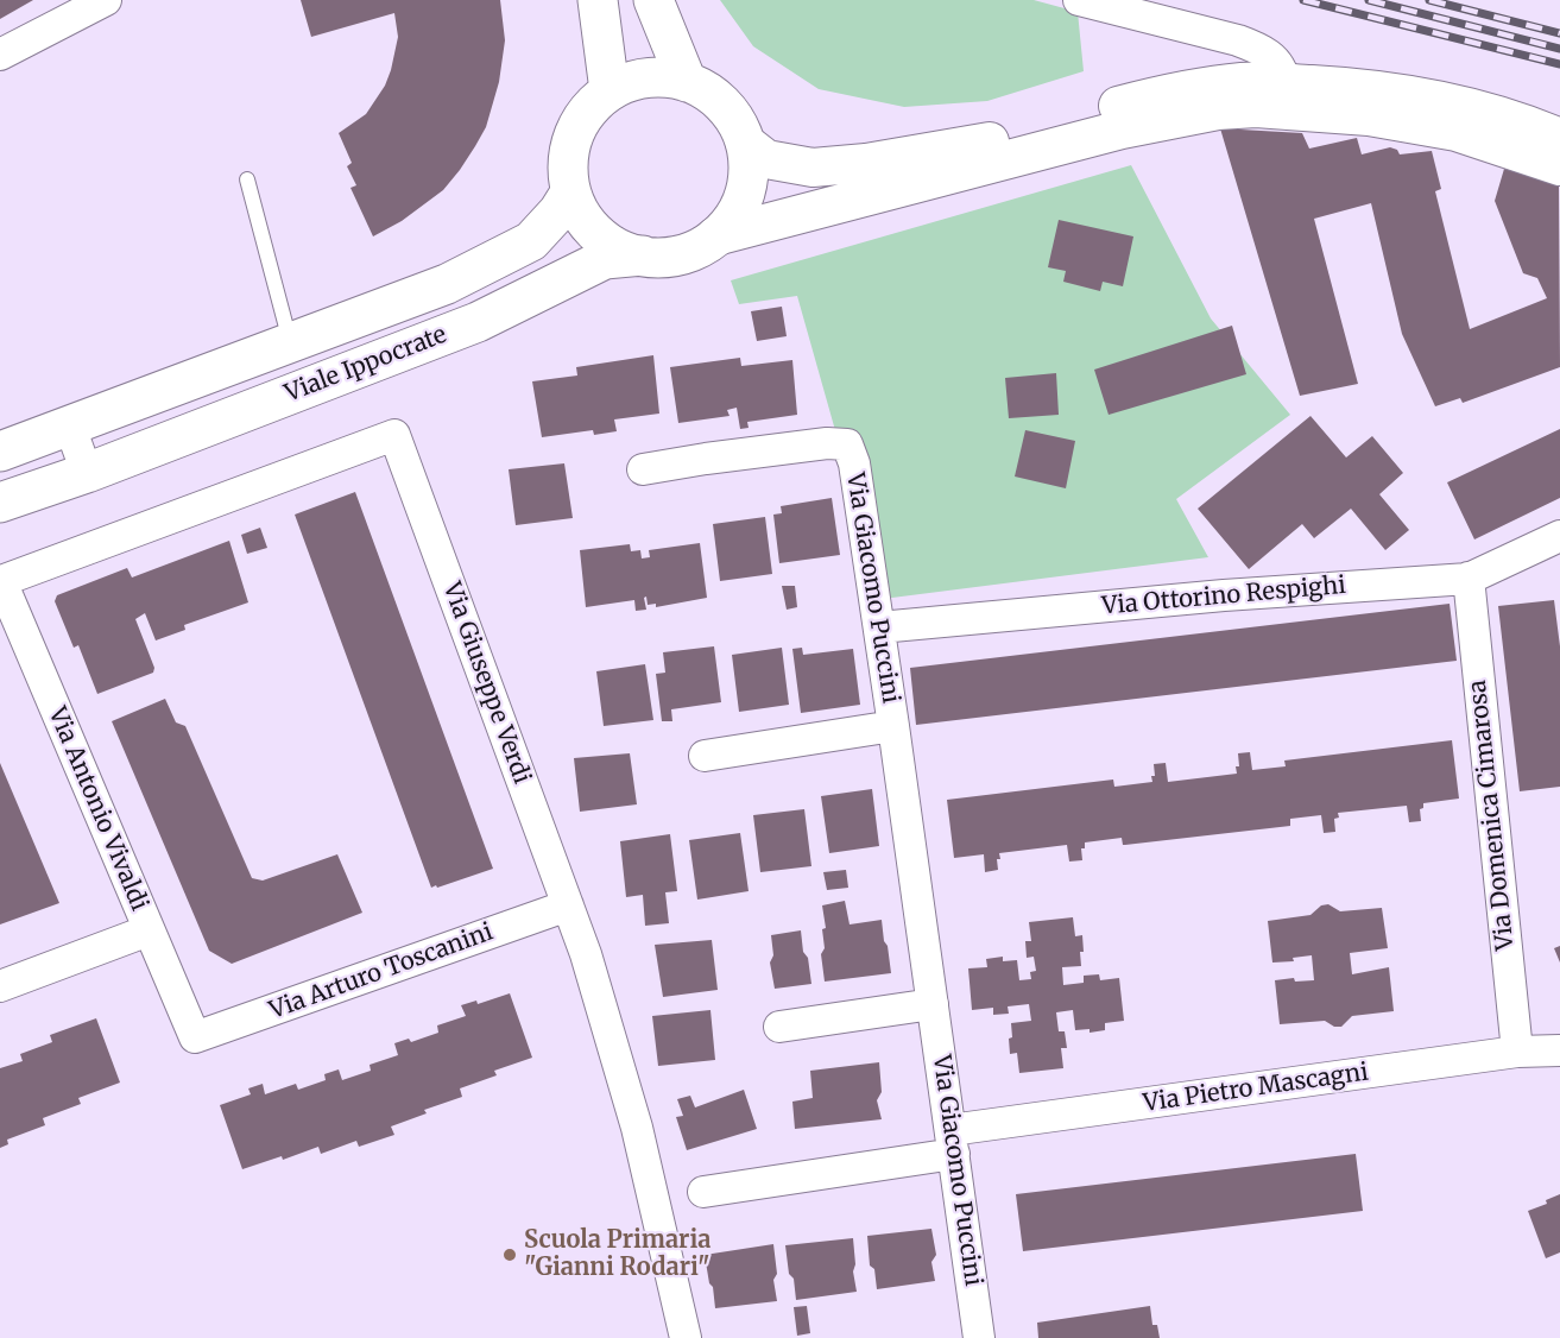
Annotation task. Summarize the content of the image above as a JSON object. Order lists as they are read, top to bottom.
{
  "streets": {
    "main road": ["Viale Ippocrate"],
    "street": [
      "Via Giacomo Puccini",
      "Via Ottorino Respighi",
      "Via Giuseppe Verdi",
      "Via Antonio Vivaldi",
      "Via Domenica Cimarosa",
      "Via Arturo Toscanini",
      "Via Pietro Mascagni"
    ]
  },
  "crossings": [
    ["Via Giacomo Puccini", "Via Ottorino Respighi"],
    ["Via Giacomo Puccini", "Via Pietro Mascagni"],
    ["Via Ottorino Respighi", "Via Domenica Cimarosa"],
    ["Via Giuseppe Verdi", "Via Antonio Vivaldi"],
    ["Via Giuseppe Verdi", "Via Arturo Toscanini"],
    ["Via Antonio Vivaldi", "Via Arturo Toscanini"],
    ["Via Domenica Cimarosa", "Via Pietro Mascagni"]
  ],
  "places": ["Scuola Primaria \"Gianni Rodari\""]
}
